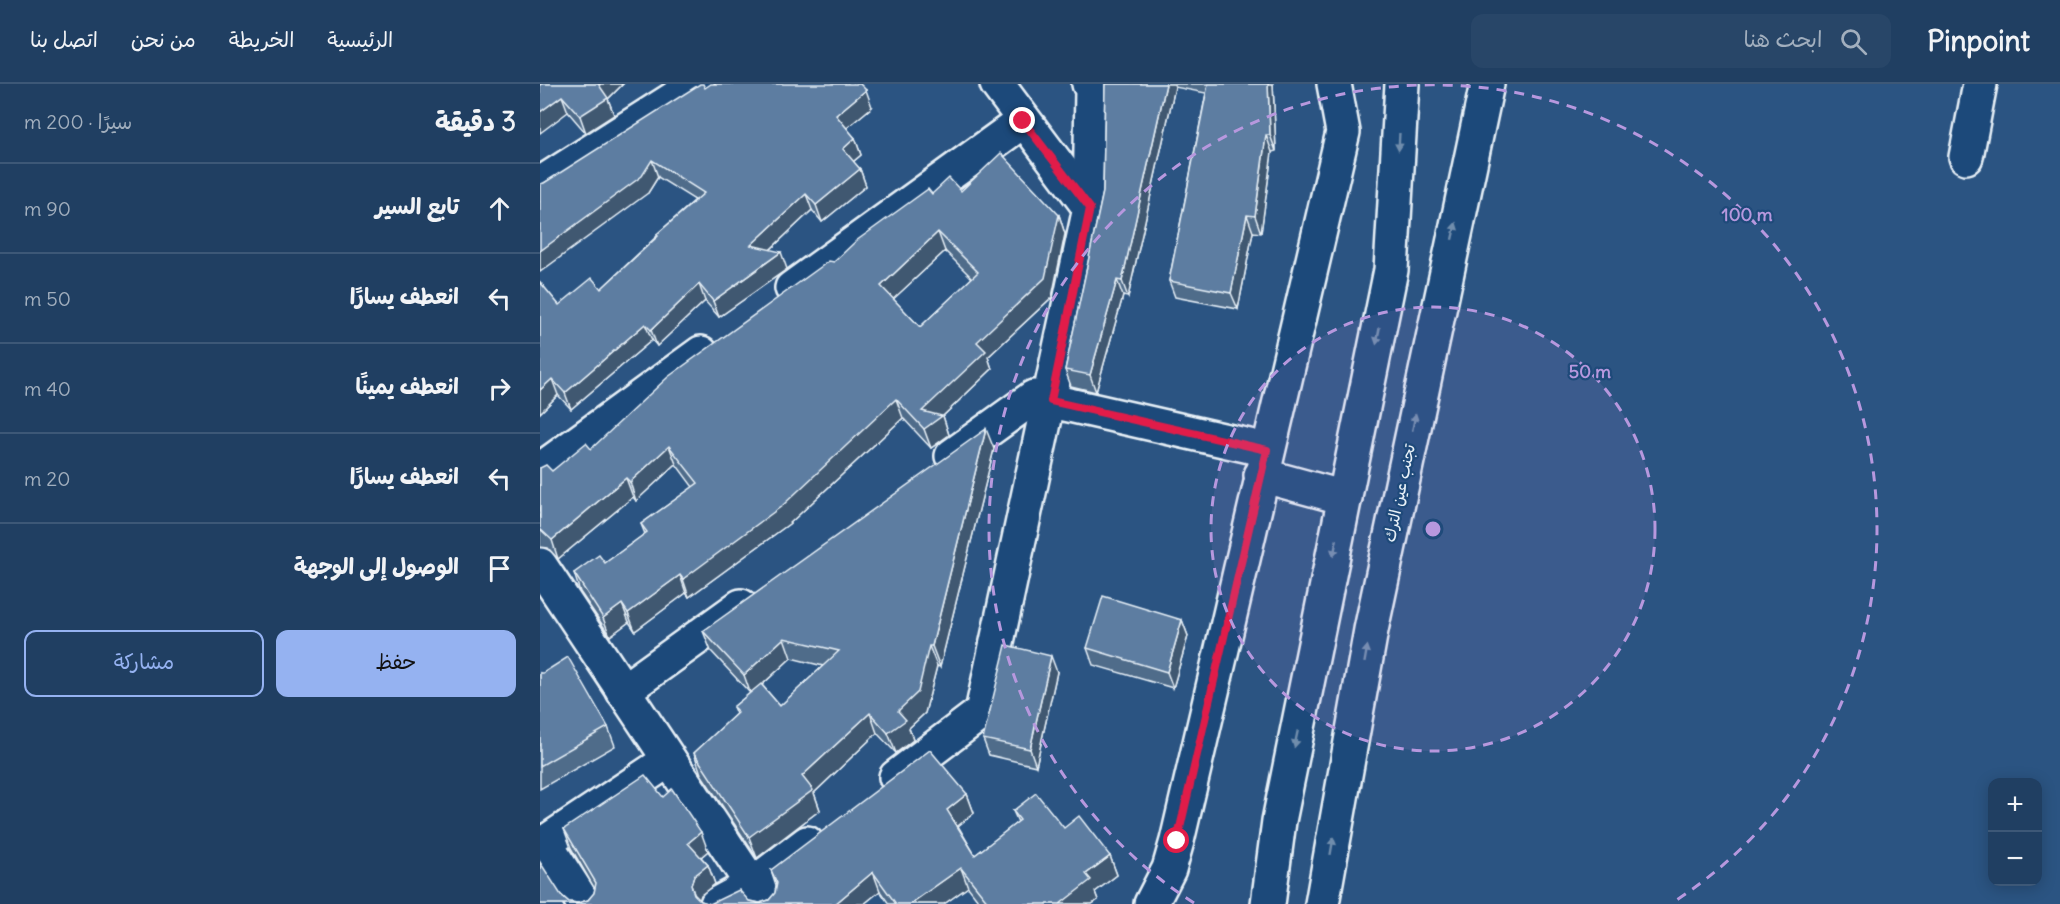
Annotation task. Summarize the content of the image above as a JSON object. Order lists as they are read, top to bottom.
{
  "streets": {
    "main road": ["تجنب عين الترك"]
  },
  "page": {
    "header": "Pinpoint",
    "search": "ابحث هنا",
    "nav": [
      "الرئيسية",
      "الخريطة",
      "من نحن",
      "اتصل بنا"
    ],
    "heading": ["3 دقيقة", "سيرًا · 200 m"],
    "list": [
      ["تابع السير", "90 m"],
      ["انعطف يسارًا", "50 m"],
      ["انعطف يمينًا", "40 m"],
      ["انعطف يسارًا", "20 m"],
      "الوصول إلى الوجهة"
    ],
    "buttons": ["حفظ", "مشاركة"],
    "map_buttons": ["+", "−"]
  },
  "rings": ["100 m", "50 m"]
}
